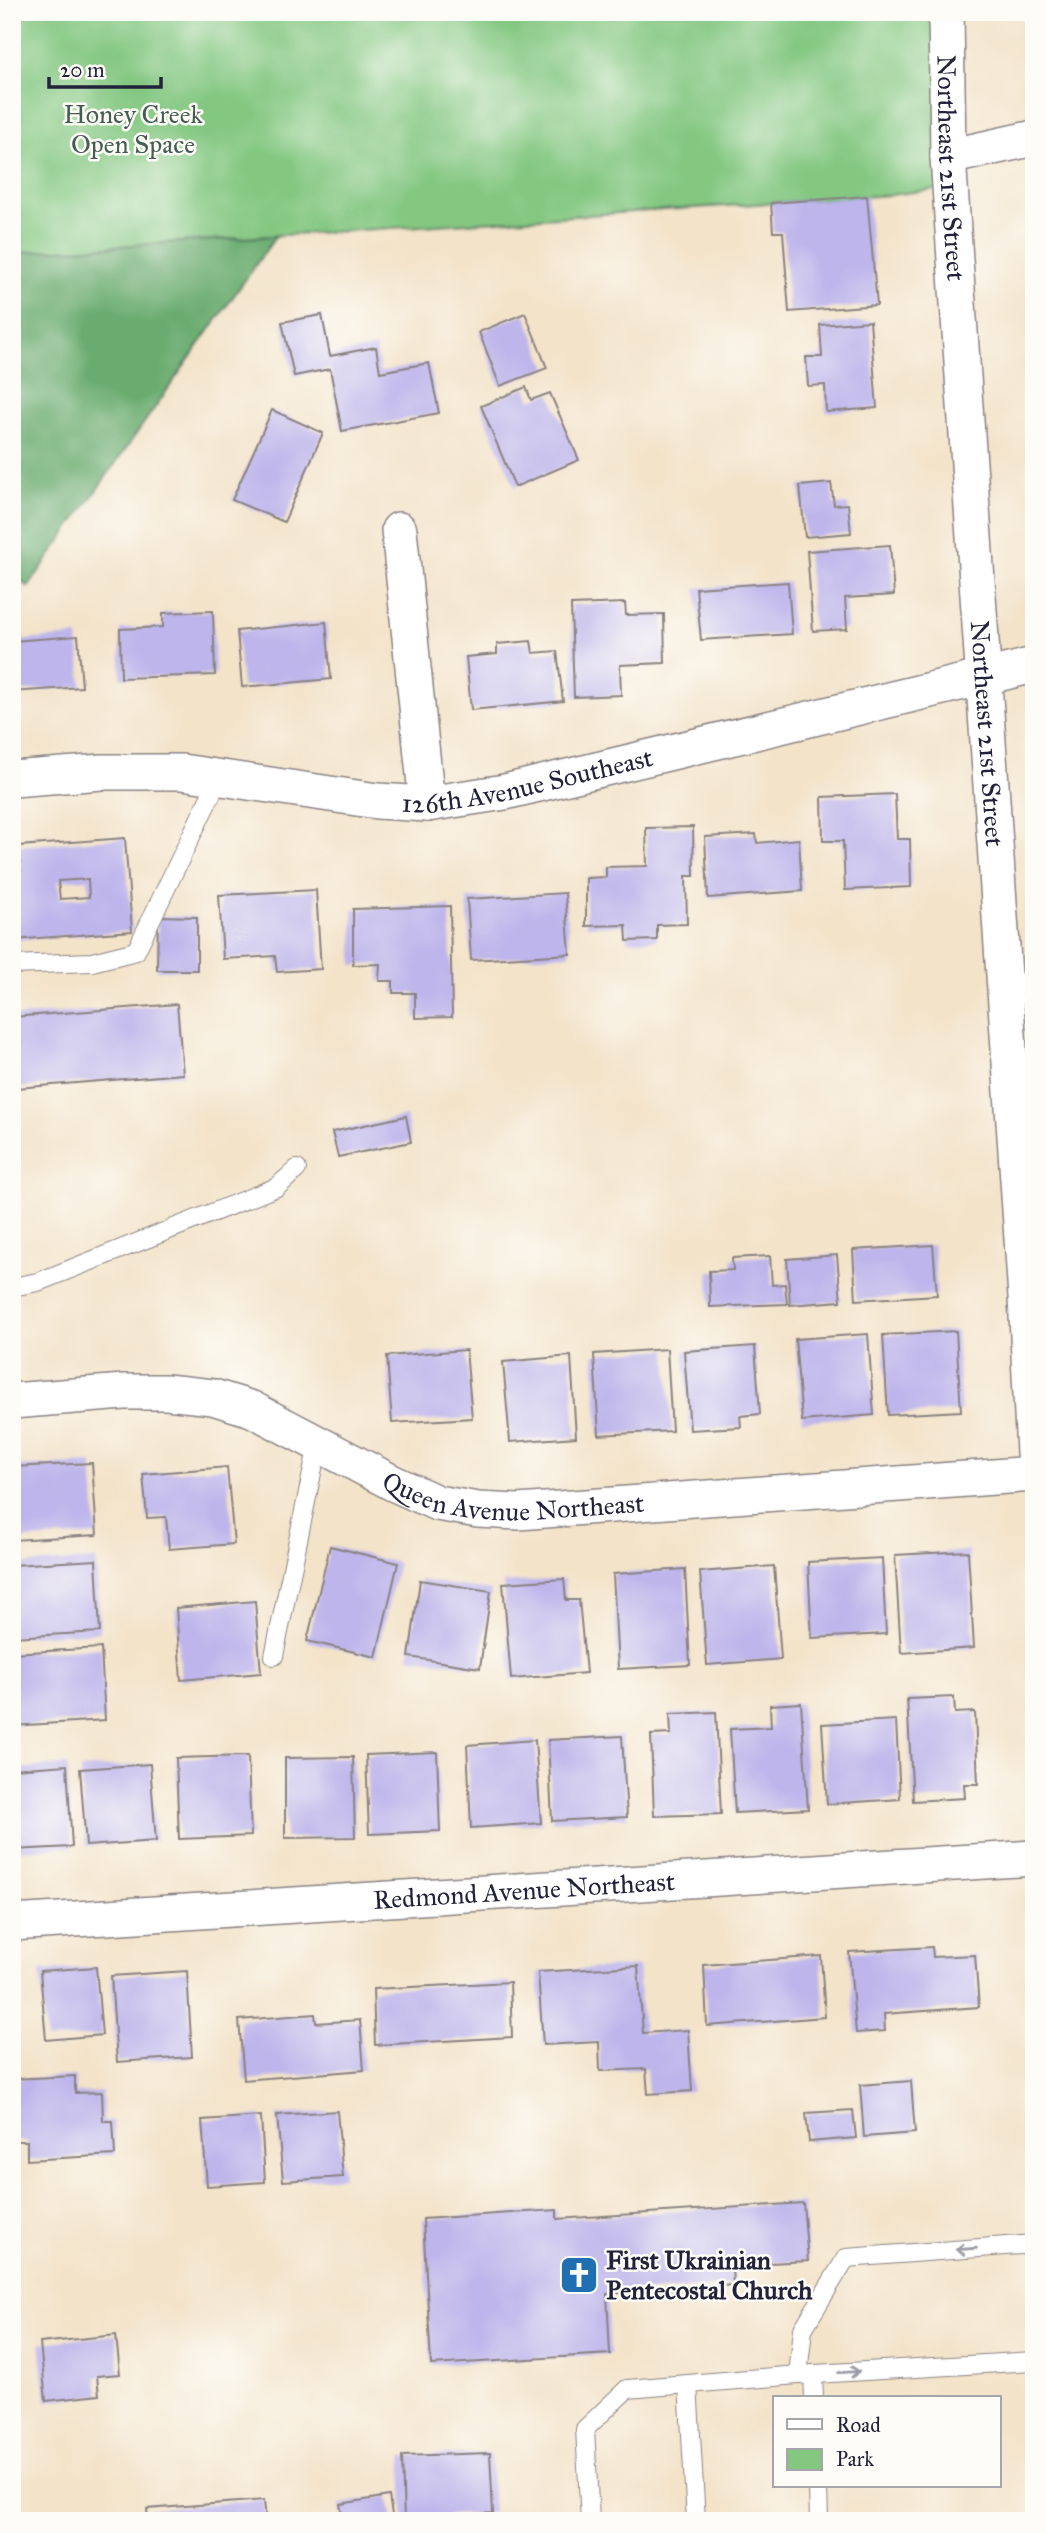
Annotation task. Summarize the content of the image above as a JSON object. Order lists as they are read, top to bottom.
{
  "streets": {
    "street": [
      "Northeast 21st Street",
      "126th Avenue Southeast",
      "Queen Avenue Northeast",
      "Redmond Avenue Northeast"
    ]
  },
  "crossings": [
    ["Northeast 21st Street", "126th Avenue Southeast"]
  ],
  "parks": ["Honey Creek Open Space"],
  "places": {
    "church": ["First Ukrainian Pentecostal Church"]
  },
  "legend": ["Road", "Park"],
  "scale_bar": "20 m"
}
